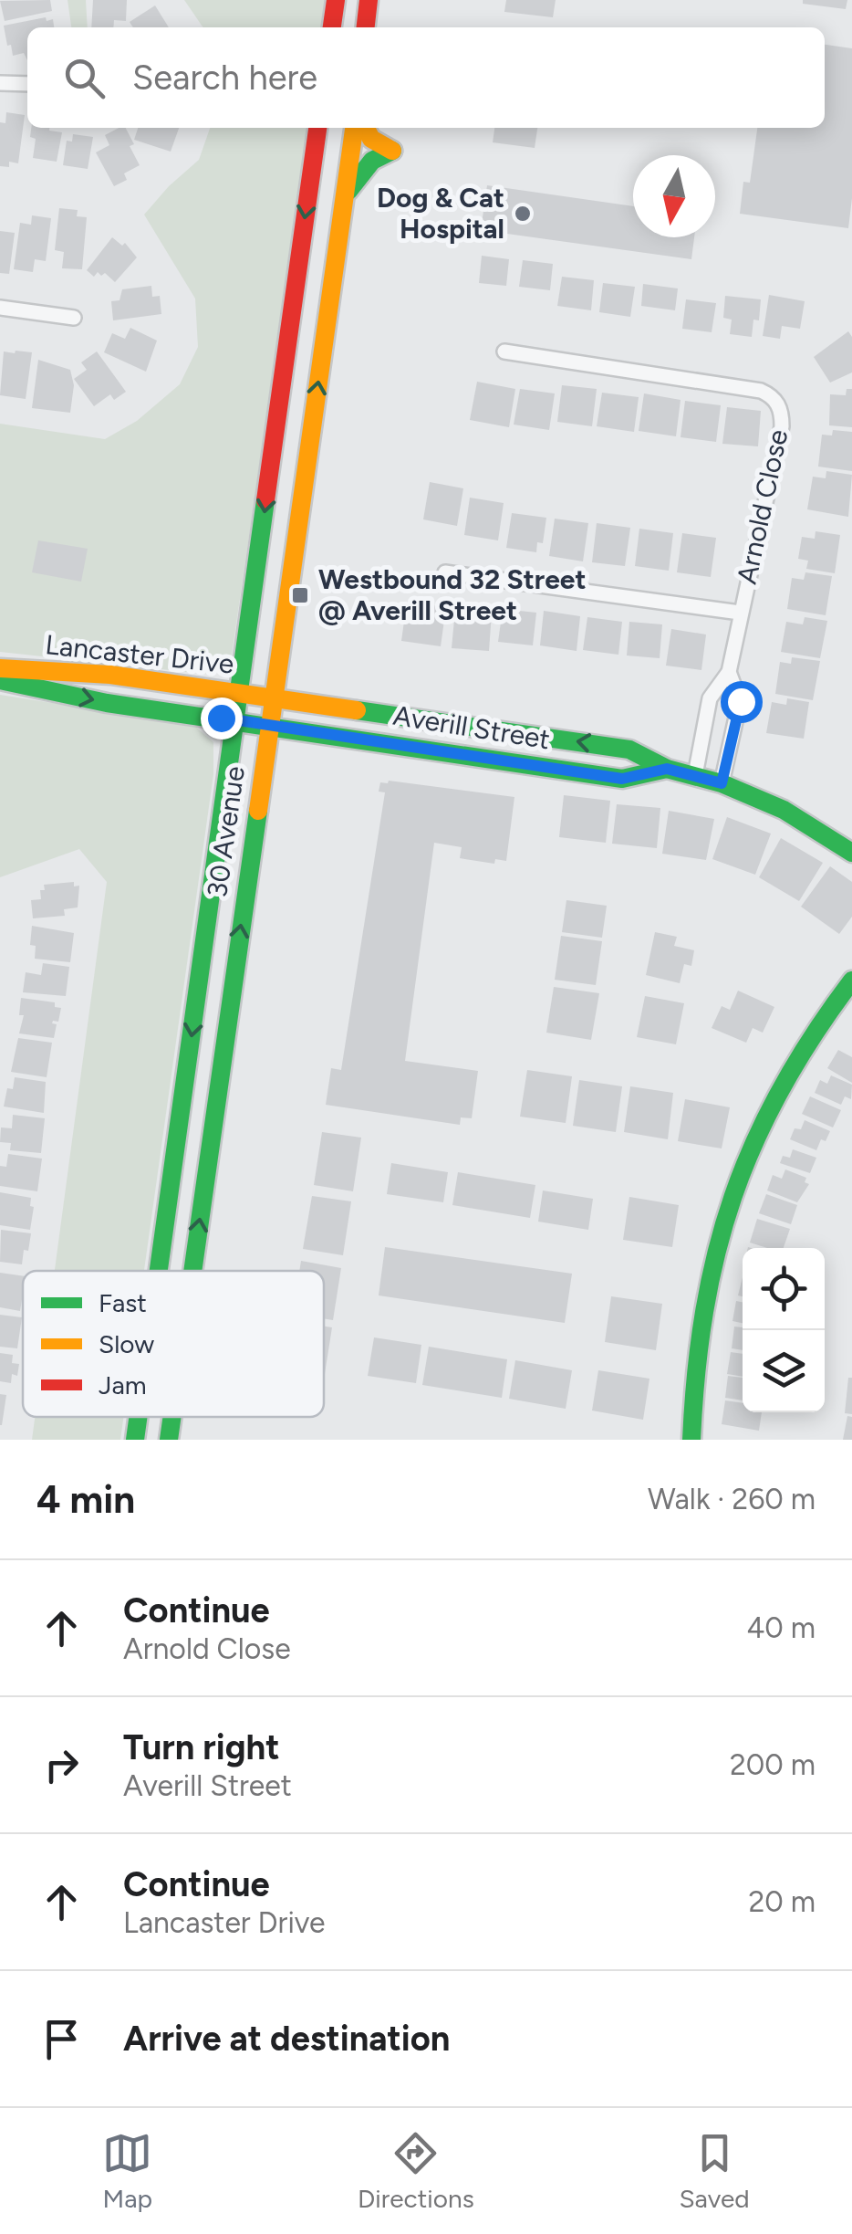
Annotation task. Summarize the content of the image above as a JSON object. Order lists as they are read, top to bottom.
{
  "streets": {
    "main road": ["Lancaster Drive", "Averill Street", "30 Avenue"],
    "street": ["Arnold Close"]
  },
  "crossings": [
    ["Arnold Close", "Averill Street"],
    ["Lancaster Drive", "Averill Street"],
    ["Lancaster Drive", "30 Avenue"],
    ["Averill Street", "30 Avenue"]
  ],
  "places": {
    "other": ["Dog & Cat Hospital"],
    "transit": ["Westbound 32 Street @ Averill Street"]
  },
  "legend": ["Fast", "Slow", "Jam"],
  "north": "bottom",
  "page": {
    "search": "Search here",
    "heading": ["4 min", "Walk · 260 m"],
    "list": [
      ["Continue", "Arnold Close", "40 m"],
      ["Turn right", "Averill Street", "200 m"],
      ["Continue", "Lancaster Drive", "20 m"],
      "Arrive at destination"
    ],
    "nav": ["Map", "Directions", "Saved"]
  }
}
